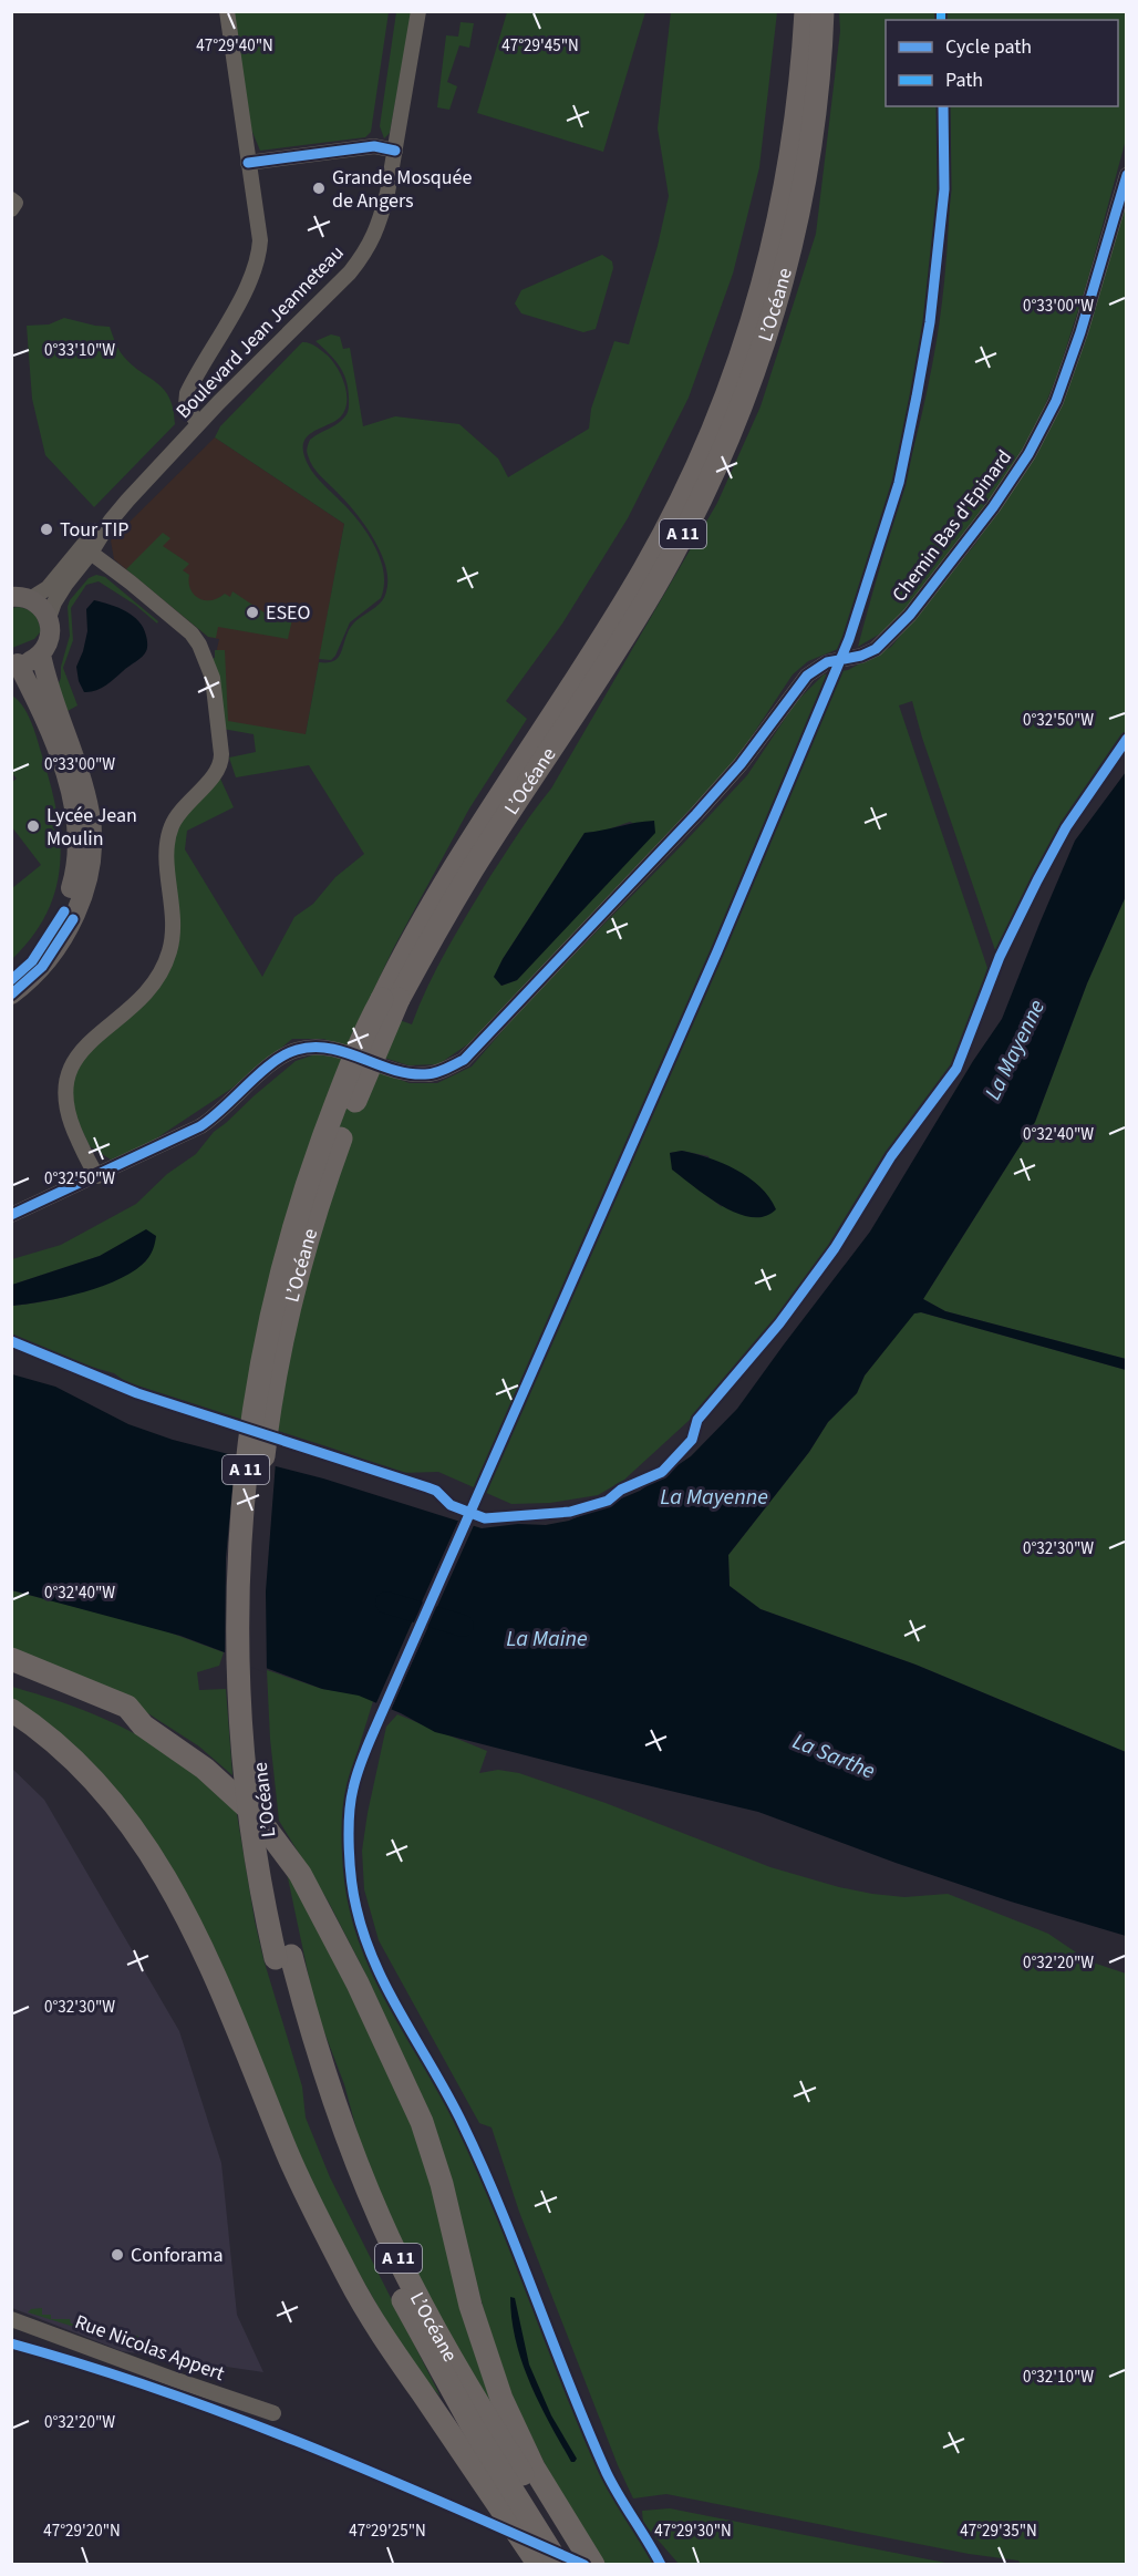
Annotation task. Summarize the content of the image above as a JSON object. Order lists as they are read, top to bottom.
{
  "streets": {
    "highway": ["L’Océane", "A 11"],
    "street": ["Boulevard Jean Jeanneteau", "Chemin Bas d'Epinard", "Rue Nicolas Appert"]
  },
  "water": ["La Mayenne", "La Maine", "La Sarthe"],
  "places": [
    "Grande Mosquée de Angers",
    "Tour TIP",
    "ESEO",
    "Lycée Jean Moulin",
    "Conforama"
  ],
  "legend": ["Cycle path", "Path"],
  "coordinates": [
    "47°29'40\"N",
    "47°29'45\"N",
    "0°33'00\"W",
    "0°33'10\"W",
    "0°32'50\"W",
    "0°32'40\"W",
    "0°32'30\"W",
    "0°32'20\"W",
    "0°32'10\"W",
    "47°29'20\"N",
    "47°29'25\"N",
    "47°29'30\"N",
    "47°29'35\"N"
  ]
}
